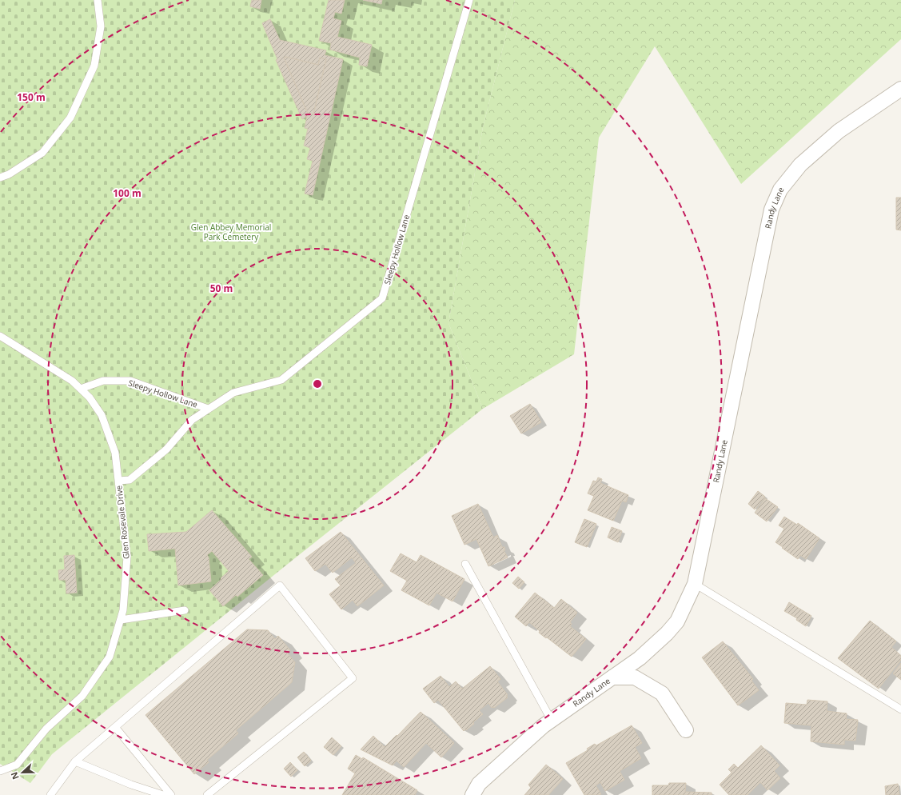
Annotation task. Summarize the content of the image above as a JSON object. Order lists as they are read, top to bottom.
{
  "streets": {
    "street": ["Randy Lane"],
    "lane": ["Sleepy Hollow Lane", "Glen Rosevale Drive"]
  },
  "crossings": [
    ["Sleepy Hollow Lane", "Glen Rosevale Drive"]
  ],
  "parks": ["Glen Abbey Memorial Park Cemetery"],
  "north": "left",
  "rings": ["150 m", "100 m", "50 m"]
}
